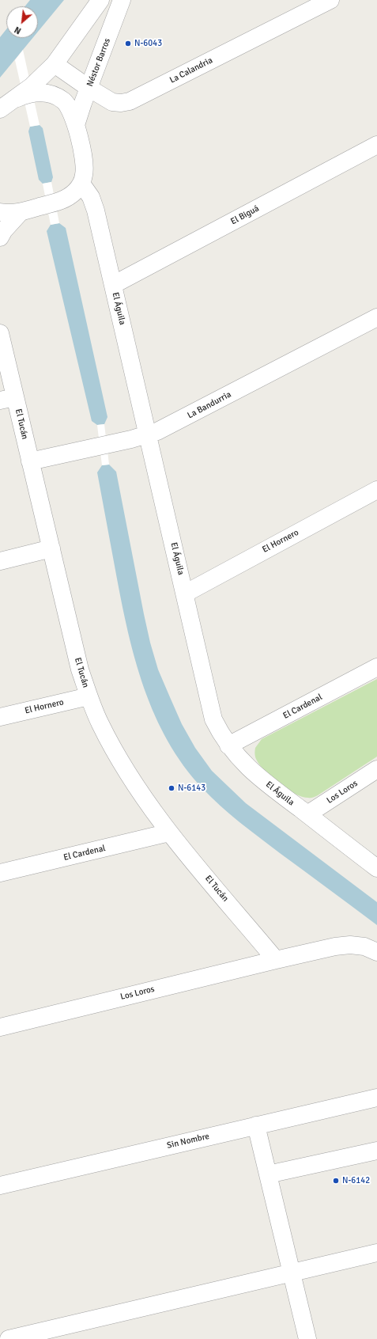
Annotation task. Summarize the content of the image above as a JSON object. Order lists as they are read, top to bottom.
{
  "streets": {
    "street": [
      "Néstor Barros",
      "La Calandria",
      "El Biguá",
      "El Águila",
      "La Bandurria",
      "El Tucán",
      "El Hornero",
      "El Cardenal",
      "Los Loros",
      "Sin Nombre"
    ]
  },
  "crossings": [
    ["Néstor Barros", "La Calandria"],
    ["El Biguá", "El Águila"],
    ["El Águila", "La Bandurria"],
    ["El Águila", "El Hornero"],
    ["El Águila", "El Cardenal"],
    ["El Águila", "Los Loros"],
    ["La Bandurria", "El Tucán"],
    ["El Tucán", "El Hornero"],
    ["El Tucán", "El Cardenal"],
    ["El Tucán", "Los Loros"]
  ],
  "places": ["N-6043", "N-6143", "N-6142"],
  "north": "bottom left"
}
